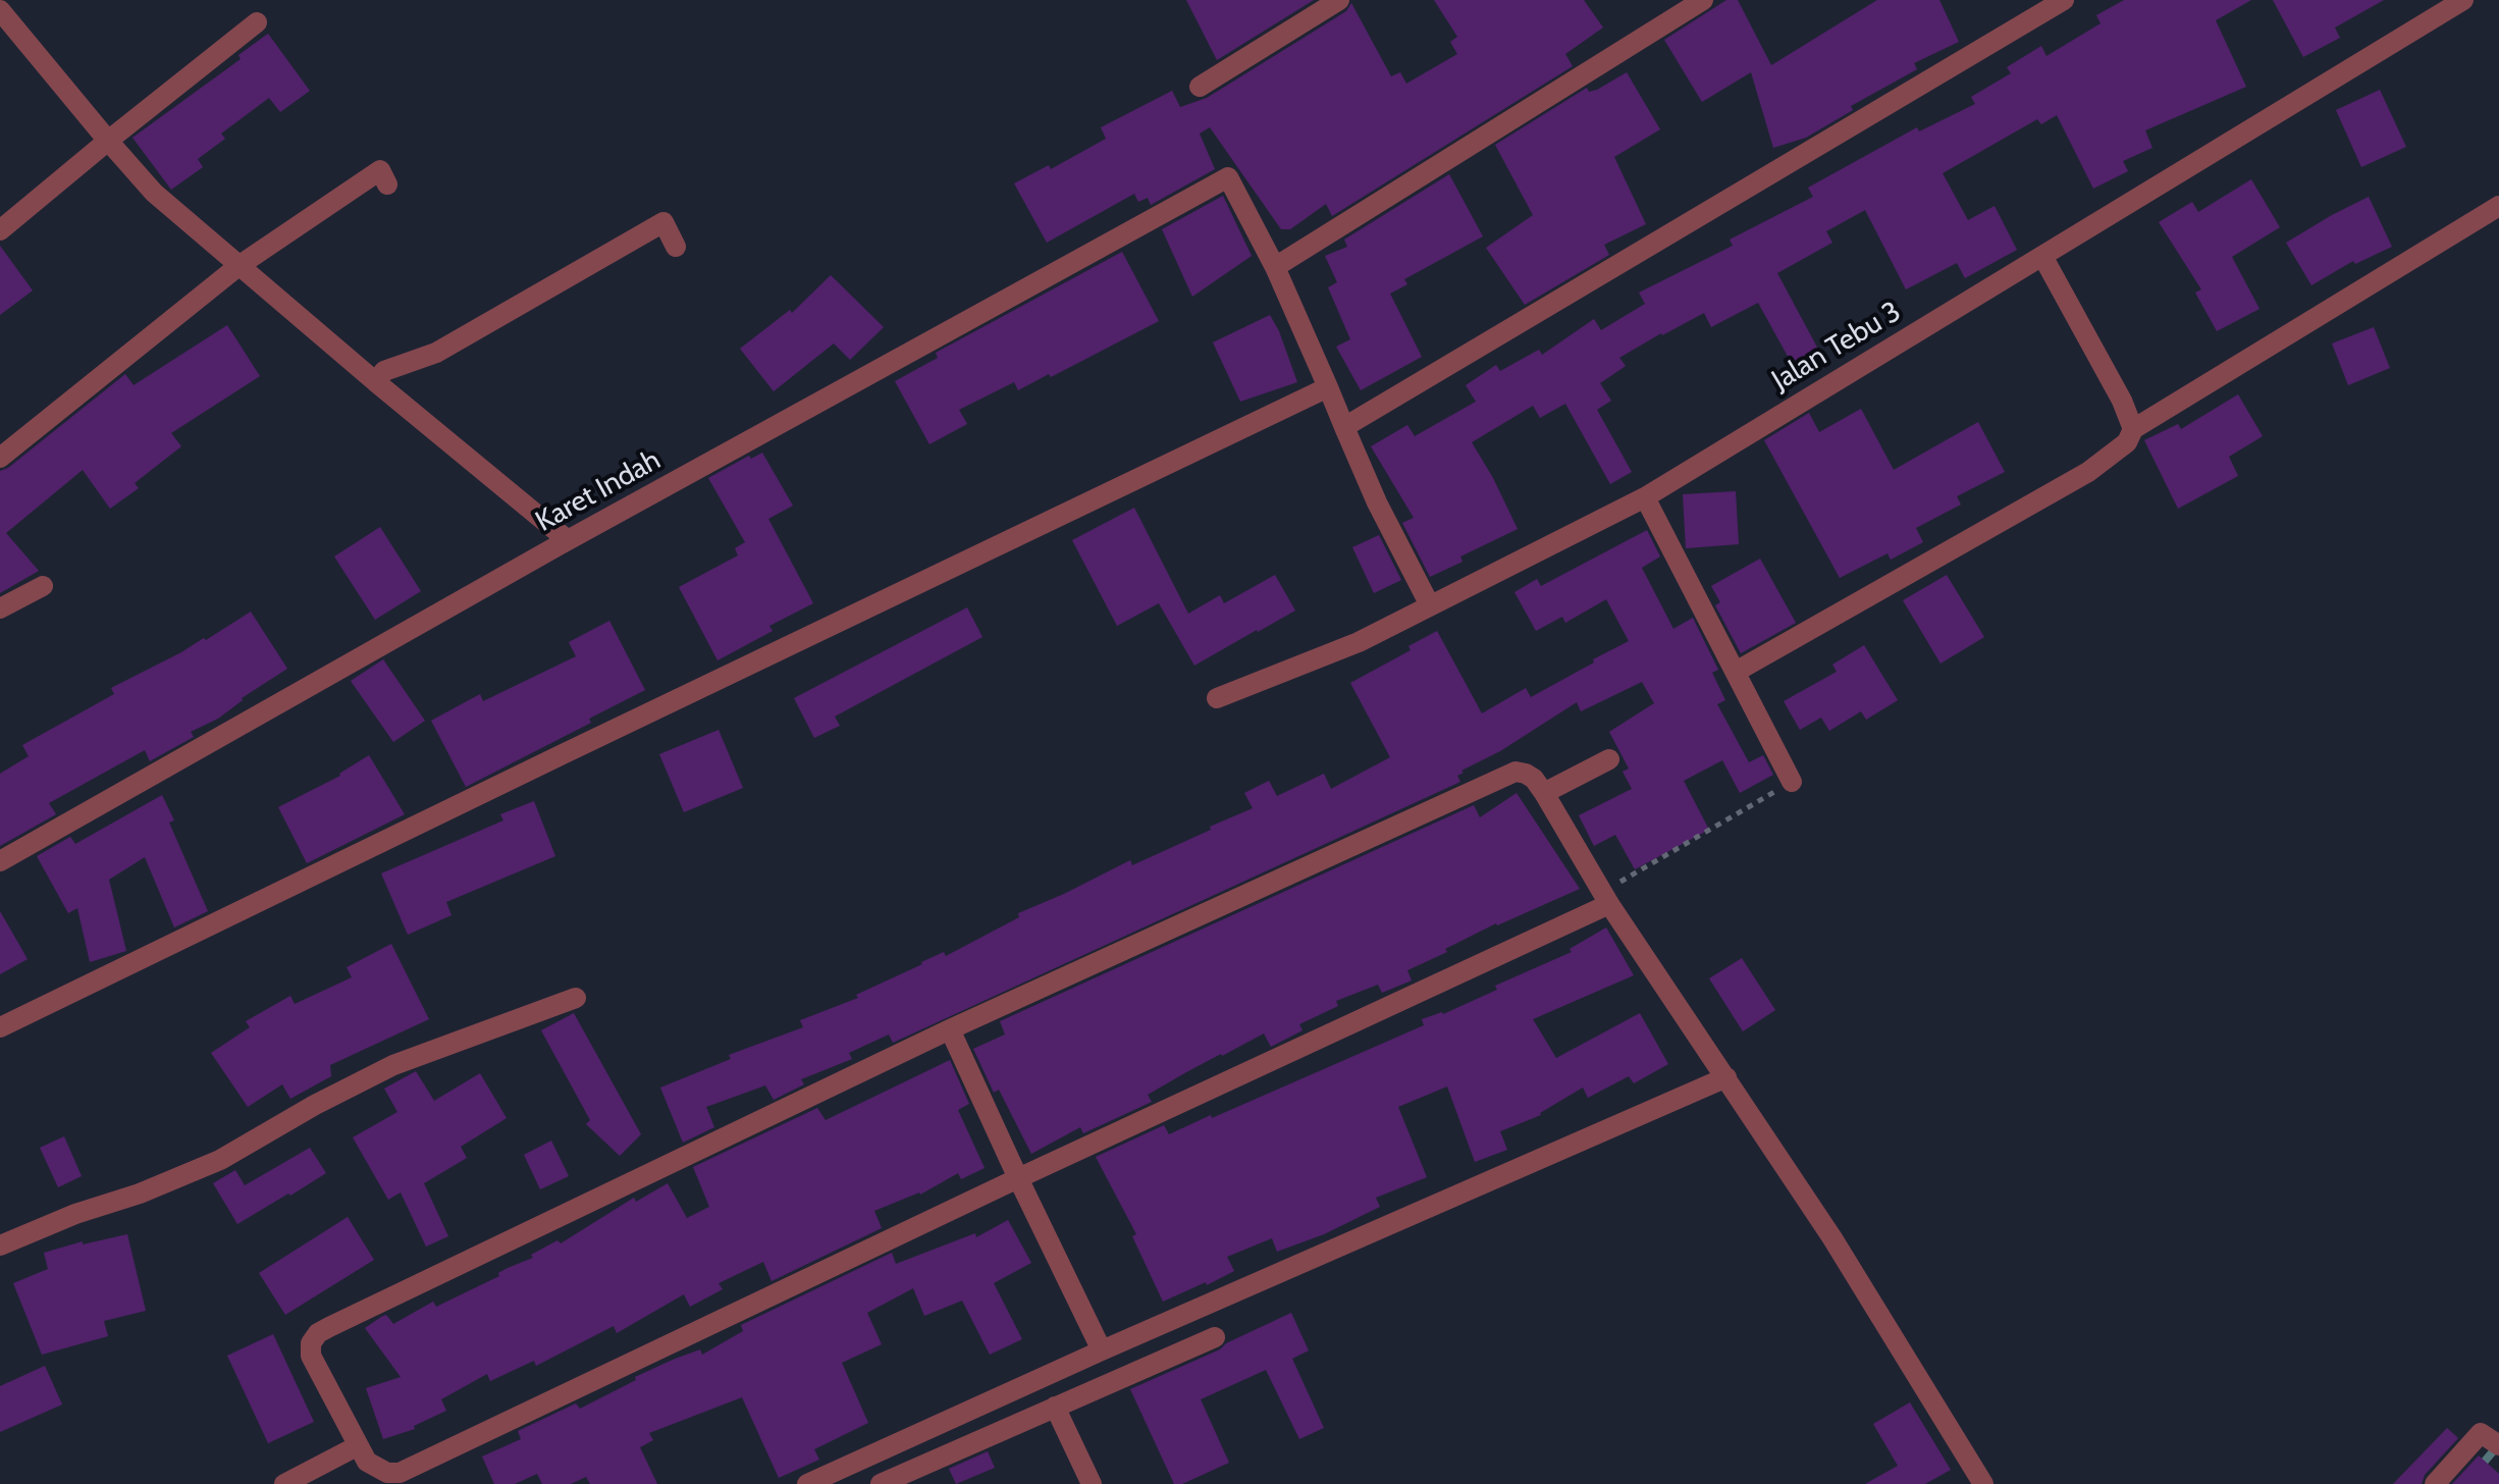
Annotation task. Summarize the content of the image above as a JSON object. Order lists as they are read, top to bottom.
{
  "streets": {
    "street": ["Jalan Tebu 3", "Karet Indah"]
  }
}
